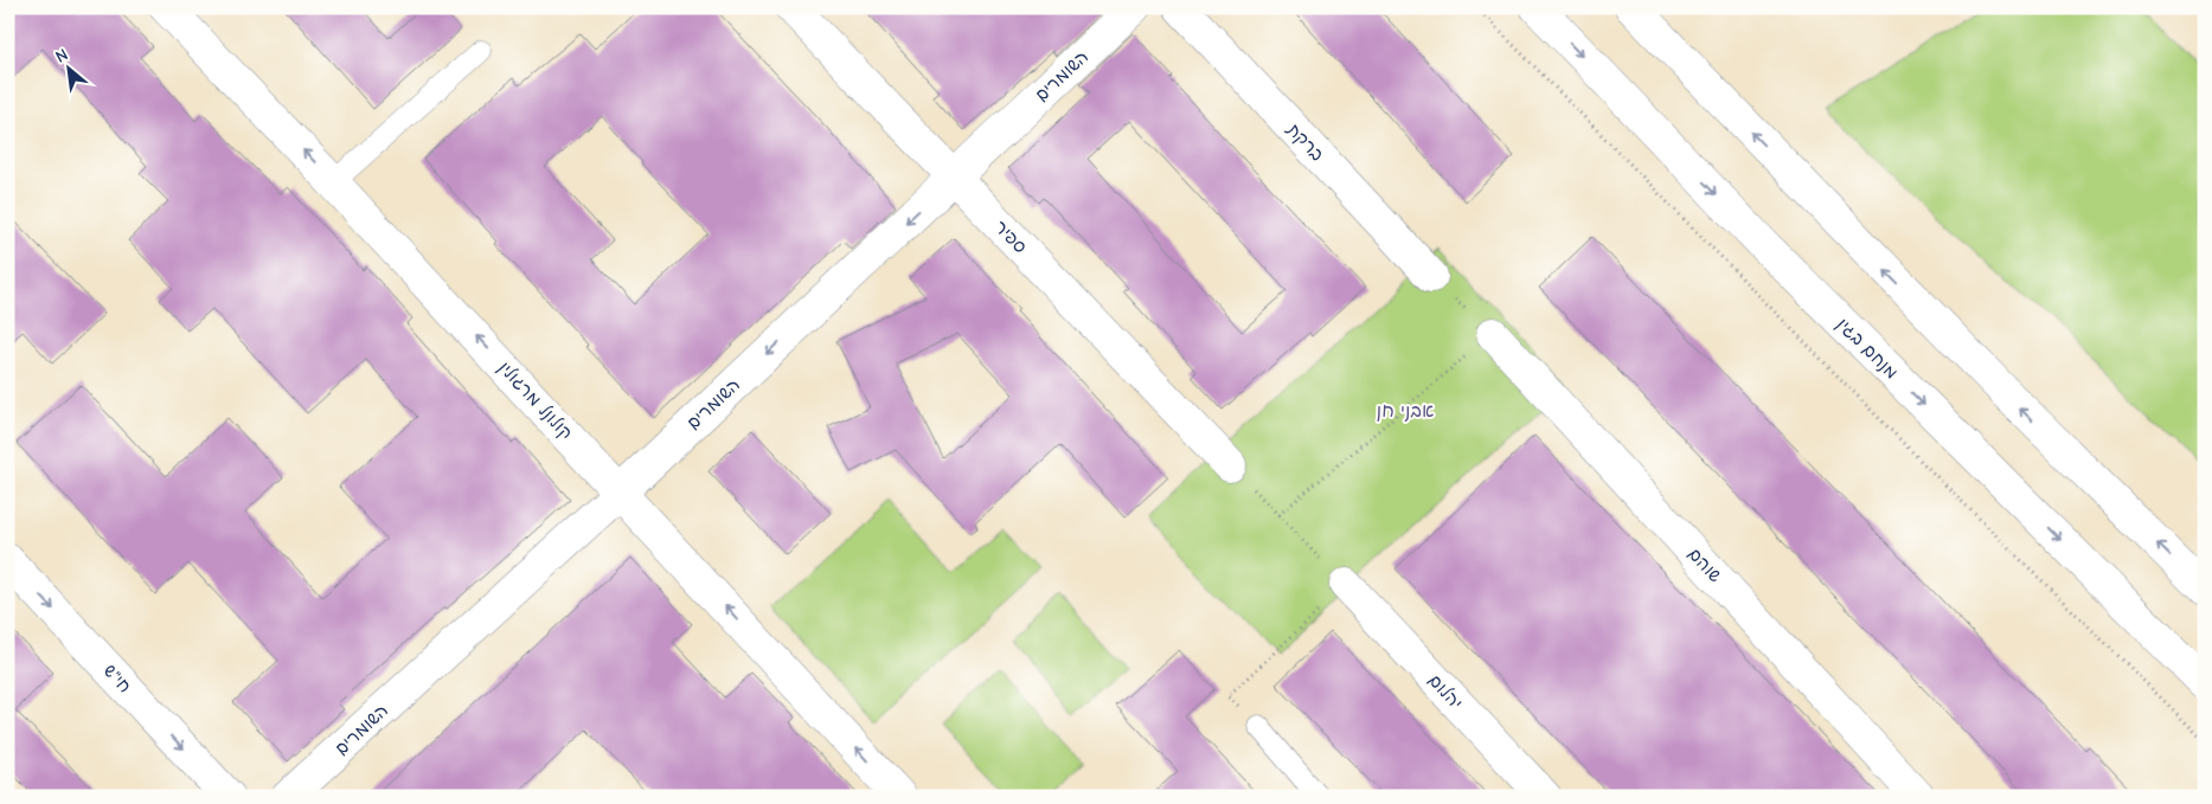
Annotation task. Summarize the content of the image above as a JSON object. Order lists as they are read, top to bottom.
{
  "streets": {
    "street": [
      "השומרים",
      "ברקת",
      "ספיר",
      "מנחם בגין",
      "קולונל מרגולין",
      "שוהם",
      "חי\"ש",
      "יהלום"
    ]
  },
  "crossings": [
    ["השומרים", "ספיר"],
    ["השומרים", "קולונל מרגולין"]
  ],
  "one_way": ["השומרים", "קולונל מרגולין", "חי\"ש"],
  "districts": ["אבני חן"],
  "north": "top left"
}
